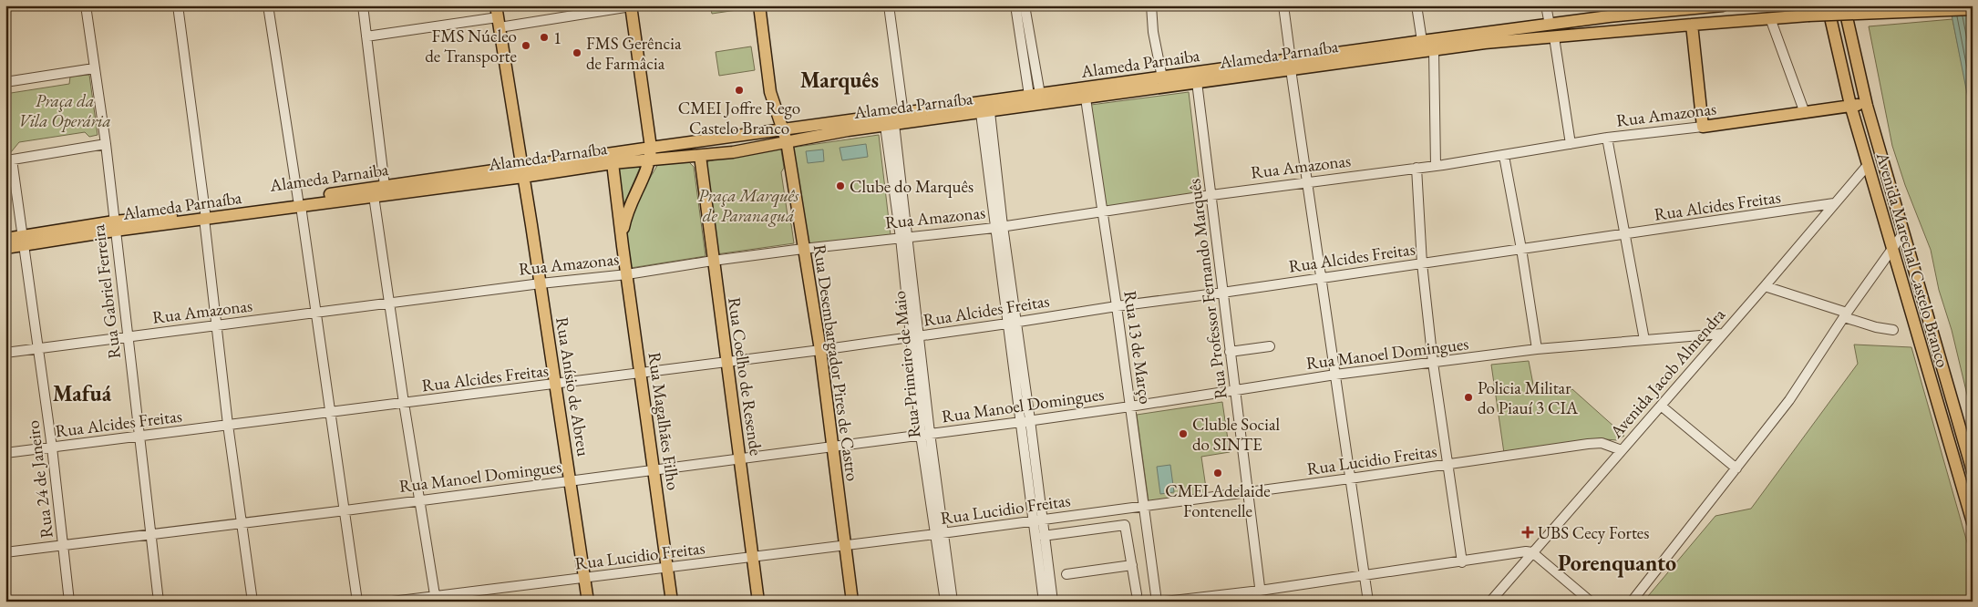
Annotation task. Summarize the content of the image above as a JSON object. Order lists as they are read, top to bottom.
{
  "streets": {
    "main road": [
      "Alameda Parnaíba",
      "Alameda Parnaiba",
      "Rua Amazonas",
      "Avenida Marechal Castelo Branco",
      "Rua Desembargador Pires de Castro",
      "Rua Coelho de Resende",
      "Rua Anísio de Abreu",
      "Rua Magalhães Filho"
    ],
    "street": [
      "Rua Alcides Freitas",
      "Rua Professor Fernando Marquês",
      "Rua Gabriel Ferreira",
      "Rua 13 de Março",
      "Rua Manoel Domingues",
      "Rua Primeiro de Maio",
      "Avenida Jacob Almendra",
      "Rua Lucidio Freitas",
      "Rua 24 de Janeiro"
    ]
  },
  "crossings": [
    ["Alameda Parnaíba", "Alameda Parnaiba"],
    ["Alameda Parnaíba", "Rua Professor Fernando Marquês"],
    ["Alameda Parnaíba", "Rua Gabriel Ferreira"],
    ["Alameda Parnaíba", "Rua 13 de Março"],
    ["Alameda Parnaíba", "Rua Desembargador Pires de Castro"],
    ["Alameda Parnaíba", "Rua Primeiro de Maio"],
    ["Alameda Parnaíba", "Rua Coelho de Resende"],
    ["Alameda Parnaíba", "Rua Anísio de Abreu"],
    ["Alameda Parnaíba", "Rua Magalhães Filho"],
    ["Alameda Parnaíba", "Rua 24 de Janeiro"],
    ["Alameda Parnaiba", "Rua Anísio de Abreu"],
    ["Rua Amazonas", "Avenida Marechal Castelo Branco"],
    ["Rua Amazonas", "Rua Professor Fernando Marquês"],
    ["Rua Amazonas", "Rua Gabriel Ferreira"],
    ["Rua Amazonas", "Rua 13 de Março"],
    ["Rua Amazonas", "Rua Desembargador Pires de Castro"],
    ["Rua Amazonas", "Rua Primeiro de Maio"],
    ["Rua Amazonas", "Rua Coelho de Resende"],
    ["Rua Amazonas", "Rua Anísio de Abreu"],
    ["Rua Amazonas", "Rua Magalhães Filho"],
    ["Rua Amazonas", "Rua 24 de Janeiro"],
    ["Rua Alcides Freitas", "Rua Professor Fernando Marquês"],
    ["Rua Alcides Freitas", "Rua Gabriel Ferreira"],
    ["Rua Alcides Freitas", "Rua 13 de Março"],
    ["Rua Alcides Freitas", "Rua Desembargador Pires de Castro"],
    ["Rua Alcides Freitas", "Rua Primeiro de Maio"],
    ["Rua Alcides Freitas", "Avenida Jacob Almendra"],
    ["Rua Alcides Freitas", "Rua Coelho de Resende"],
    ["Rua Alcides Freitas", "Rua Anísio de Abreu"],
    ["Rua Alcides Freitas", "Rua Magalhães Filho"],
    ["Rua Alcides Freitas", "Rua 24 de Janeiro"],
    ["Avenida Marechal Castelo Branco", "Avenida Jacob Almendra"],
    ["Rua Professor Fernando Marquês", "Rua Manoel Domingues"],
    ["Rua Professor Fernando Marquês", "Rua Lucidio Freitas"],
    ["Rua Gabriel Ferreira", "Rua Manoel Domingues"],
    ["Rua 13 de Março", "Rua Manoel Domingues"],
    ["Rua 13 de Março", "Rua Lucidio Freitas"],
    ["Rua Manoel Domingues", "Rua Desembargador Pires de Castro"],
    ["Rua Manoel Domingues", "Rua Primeiro de Maio"],
    ["Rua Manoel Domingues", "Avenida Jacob Almendra"],
    ["Rua Manoel Domingues", "Rua Coelho de Resende"],
    ["Rua Manoel Domingues", "Rua Anísio de Abreu"],
    ["Rua Manoel Domingues", "Rua Magalhães Filho"],
    ["Rua Manoel Domingues", "Rua 24 de Janeiro"],
    ["Rua Desembargador Pires de Castro", "Rua Lucidio Freitas"],
    ["Rua Primeiro de Maio", "Rua Lucidio Freitas"],
    ["Avenida Jacob Almendra", "Rua Lucidio Freitas"],
    ["Rua Coelho de Resende", "Rua Lucidio Freitas"],
    ["Rua Anísio de Abreu", "Rua Lucidio Freitas"],
    ["Rua Magalhães Filho", "Rua Lucidio Freitas"]
  ],
  "districts": ["Marquês", "Mafuá", "Porenquanto"],
  "parks": ["Praça da Vila Operária", "Praça Marquês de Paranaguá"],
  "places": {
    "other": [
      "1",
      "FMS Núcleo de Transporte",
      "FMS Gerência de Farmâcia",
      "CMEI Joffre Rego Castelo Branco",
      "Clube do Marquês",
      "Policia Militar do Piauí 3 CIA",
      "Cluble Social do SINTE",
      "CMEI Adelaide Fontenelle"
    ],
    "health": ["UBS Cecy Fortes"]
  }
}
